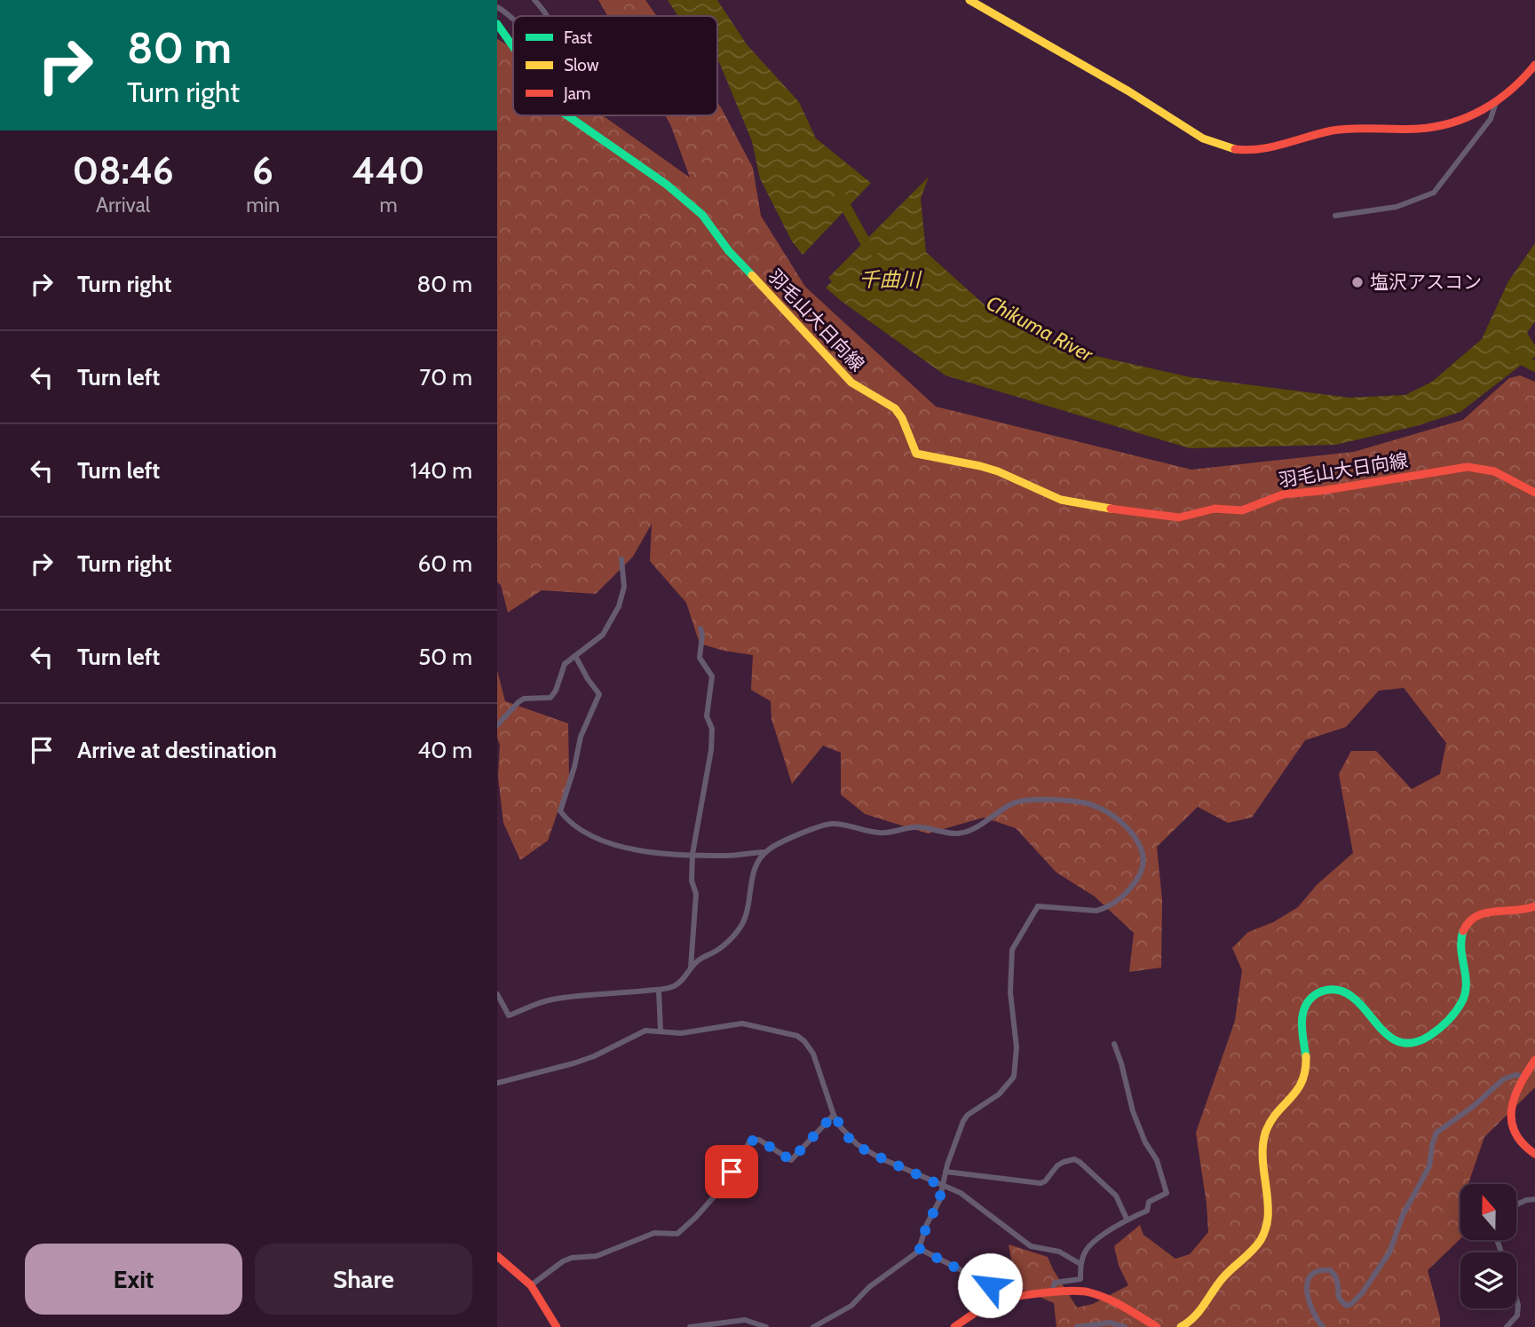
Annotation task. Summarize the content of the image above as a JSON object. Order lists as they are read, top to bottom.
{
  "streets": {
    "street": ["羽毛山大日向線"]
  },
  "water": ["千曲川", "Chikuma River"],
  "places": ["塩沢アスコン"],
  "legend": ["Fast", "Slow", "Jam"],
  "north": "top",
  "page": {
    "turn": ["80 m", "Turn right"],
    "eta": [
      "08:46",
      "Arrival",
      "6",
      "min",
      "440",
      "m"
    ],
    "list": [
      {
        "name": "Turn right",
        "value": "80 m"
      },
      {
        "name": "Turn left",
        "value": "70 m"
      },
      {
        "name": "Turn left",
        "value": "140 m"
      },
      {
        "name": "Turn right",
        "value": "60 m"
      },
      {
        "name": "Turn left",
        "value": "50 m"
      },
      {
        "name": "Arrive at destination",
        "value": "40 m"
      }
    ],
    "buttons": ["Exit", "Share"]
  }
}
